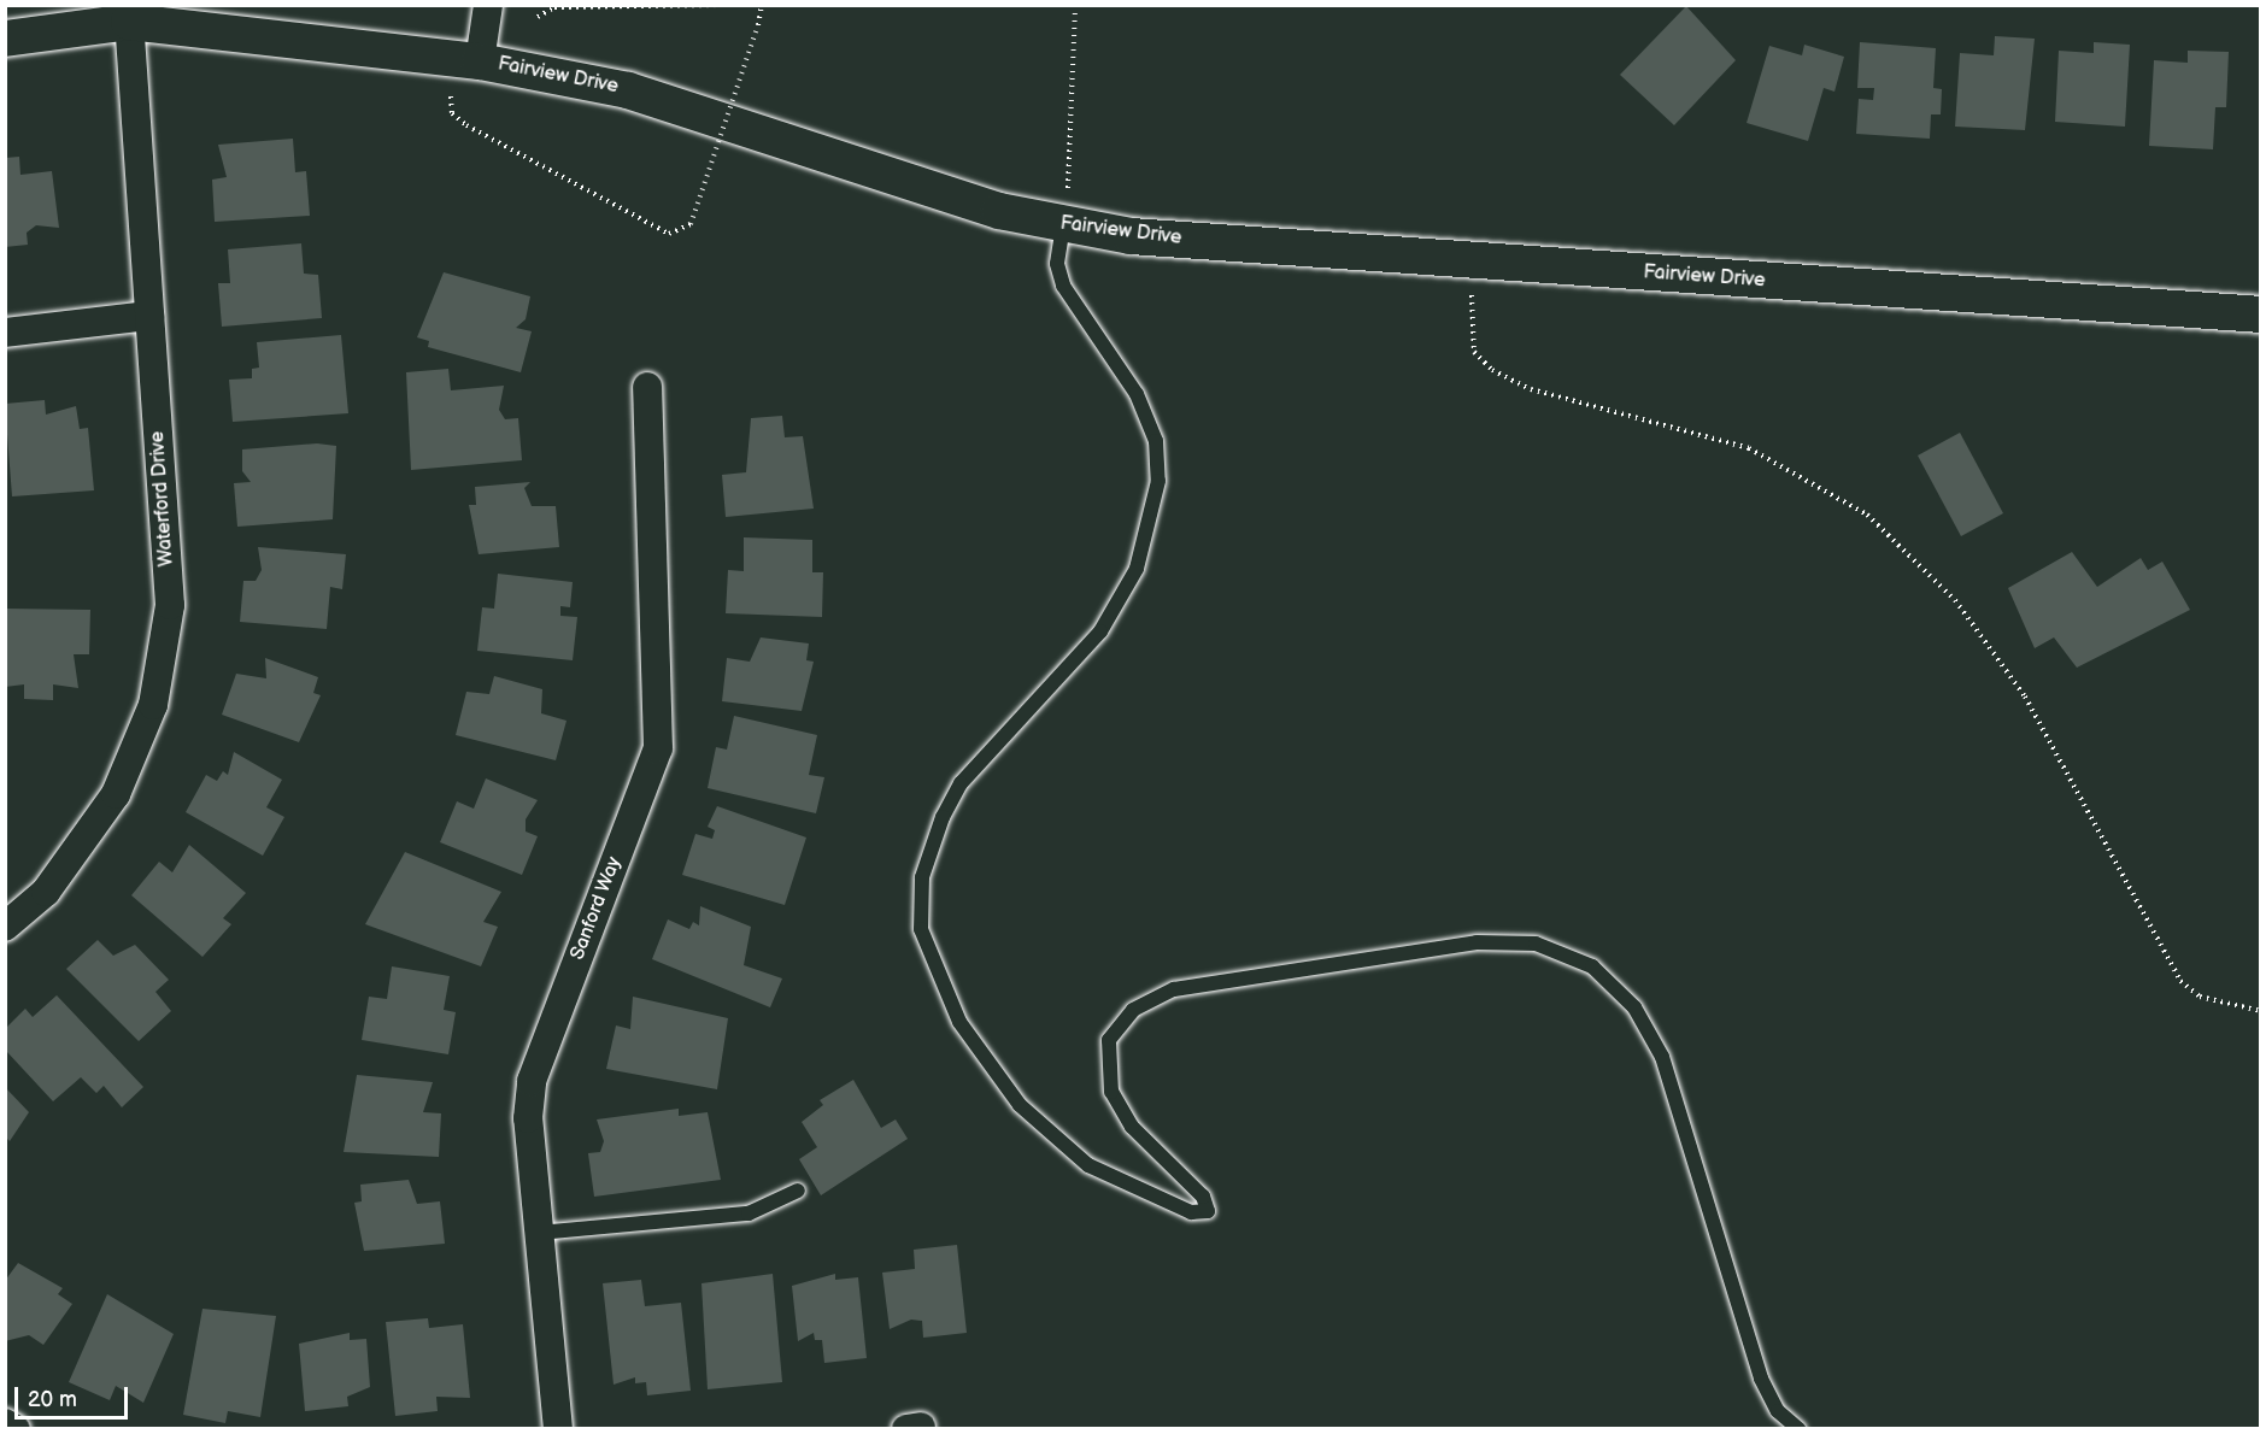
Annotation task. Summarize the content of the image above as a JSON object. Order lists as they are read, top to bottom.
{
  "streets": {
    "street": ["Fairview Drive", "Waterford Drive", "Sanford Way"]
  },
  "crossings": [
    ["Fairview Drive", "Waterford Drive"]
  ],
  "scale_bar": "20 m"
}
